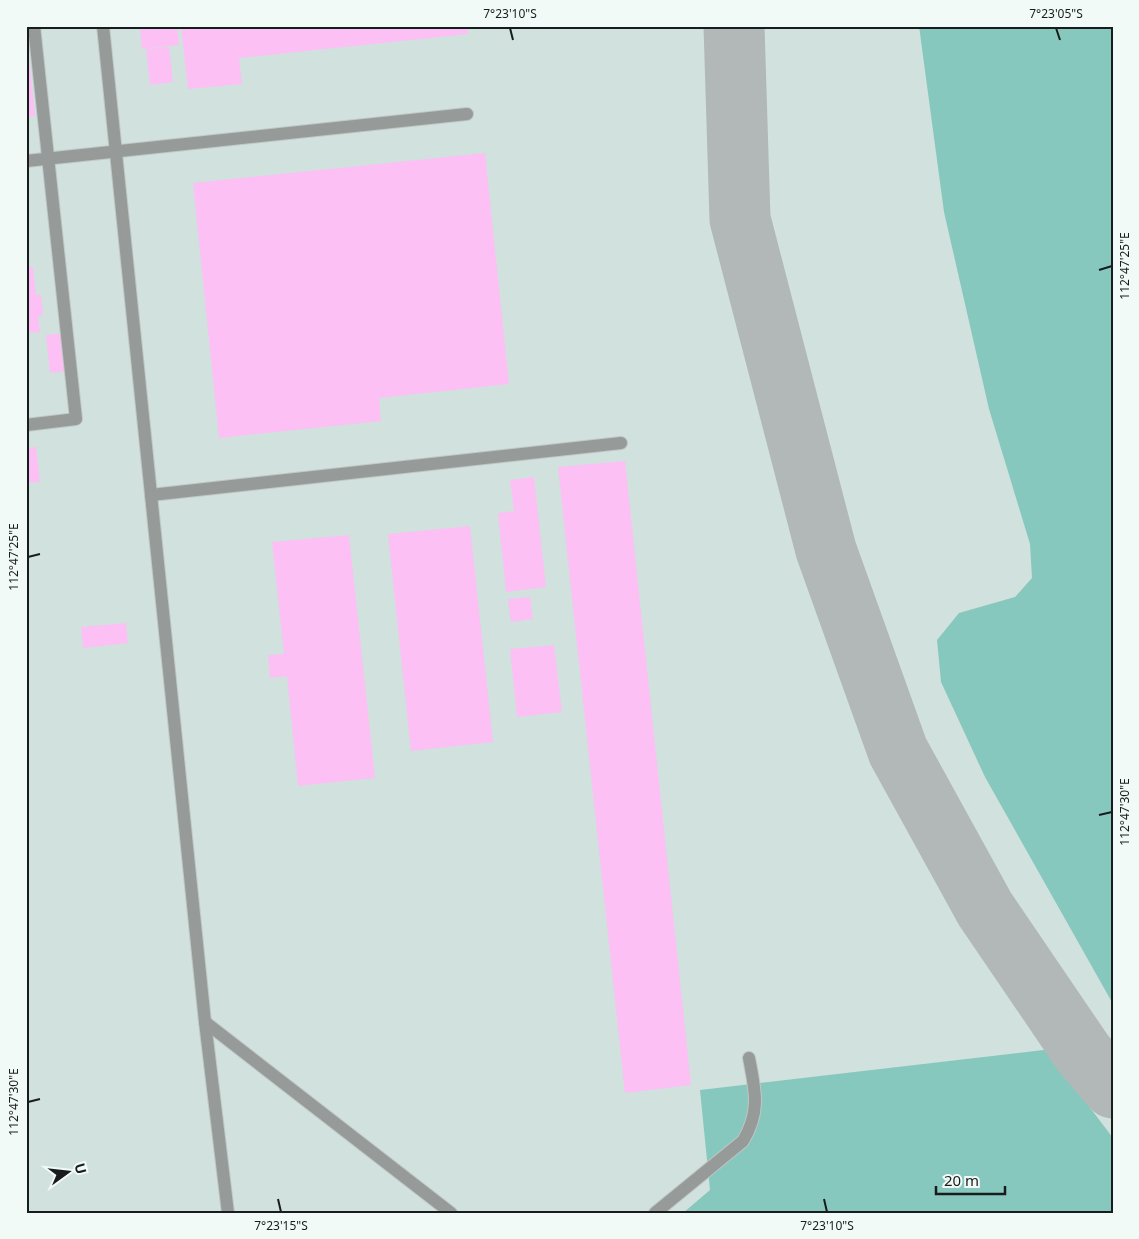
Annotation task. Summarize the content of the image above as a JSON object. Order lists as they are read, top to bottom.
{
  "scale_bar": "20 m",
  "north": "right",
  "coordinates": [
    "7°23'10\"S",
    "7°23'05\"S",
    "112°47'25\"E",
    "112°47'30\"E",
    "7°23'15\"S"
  ]
}
